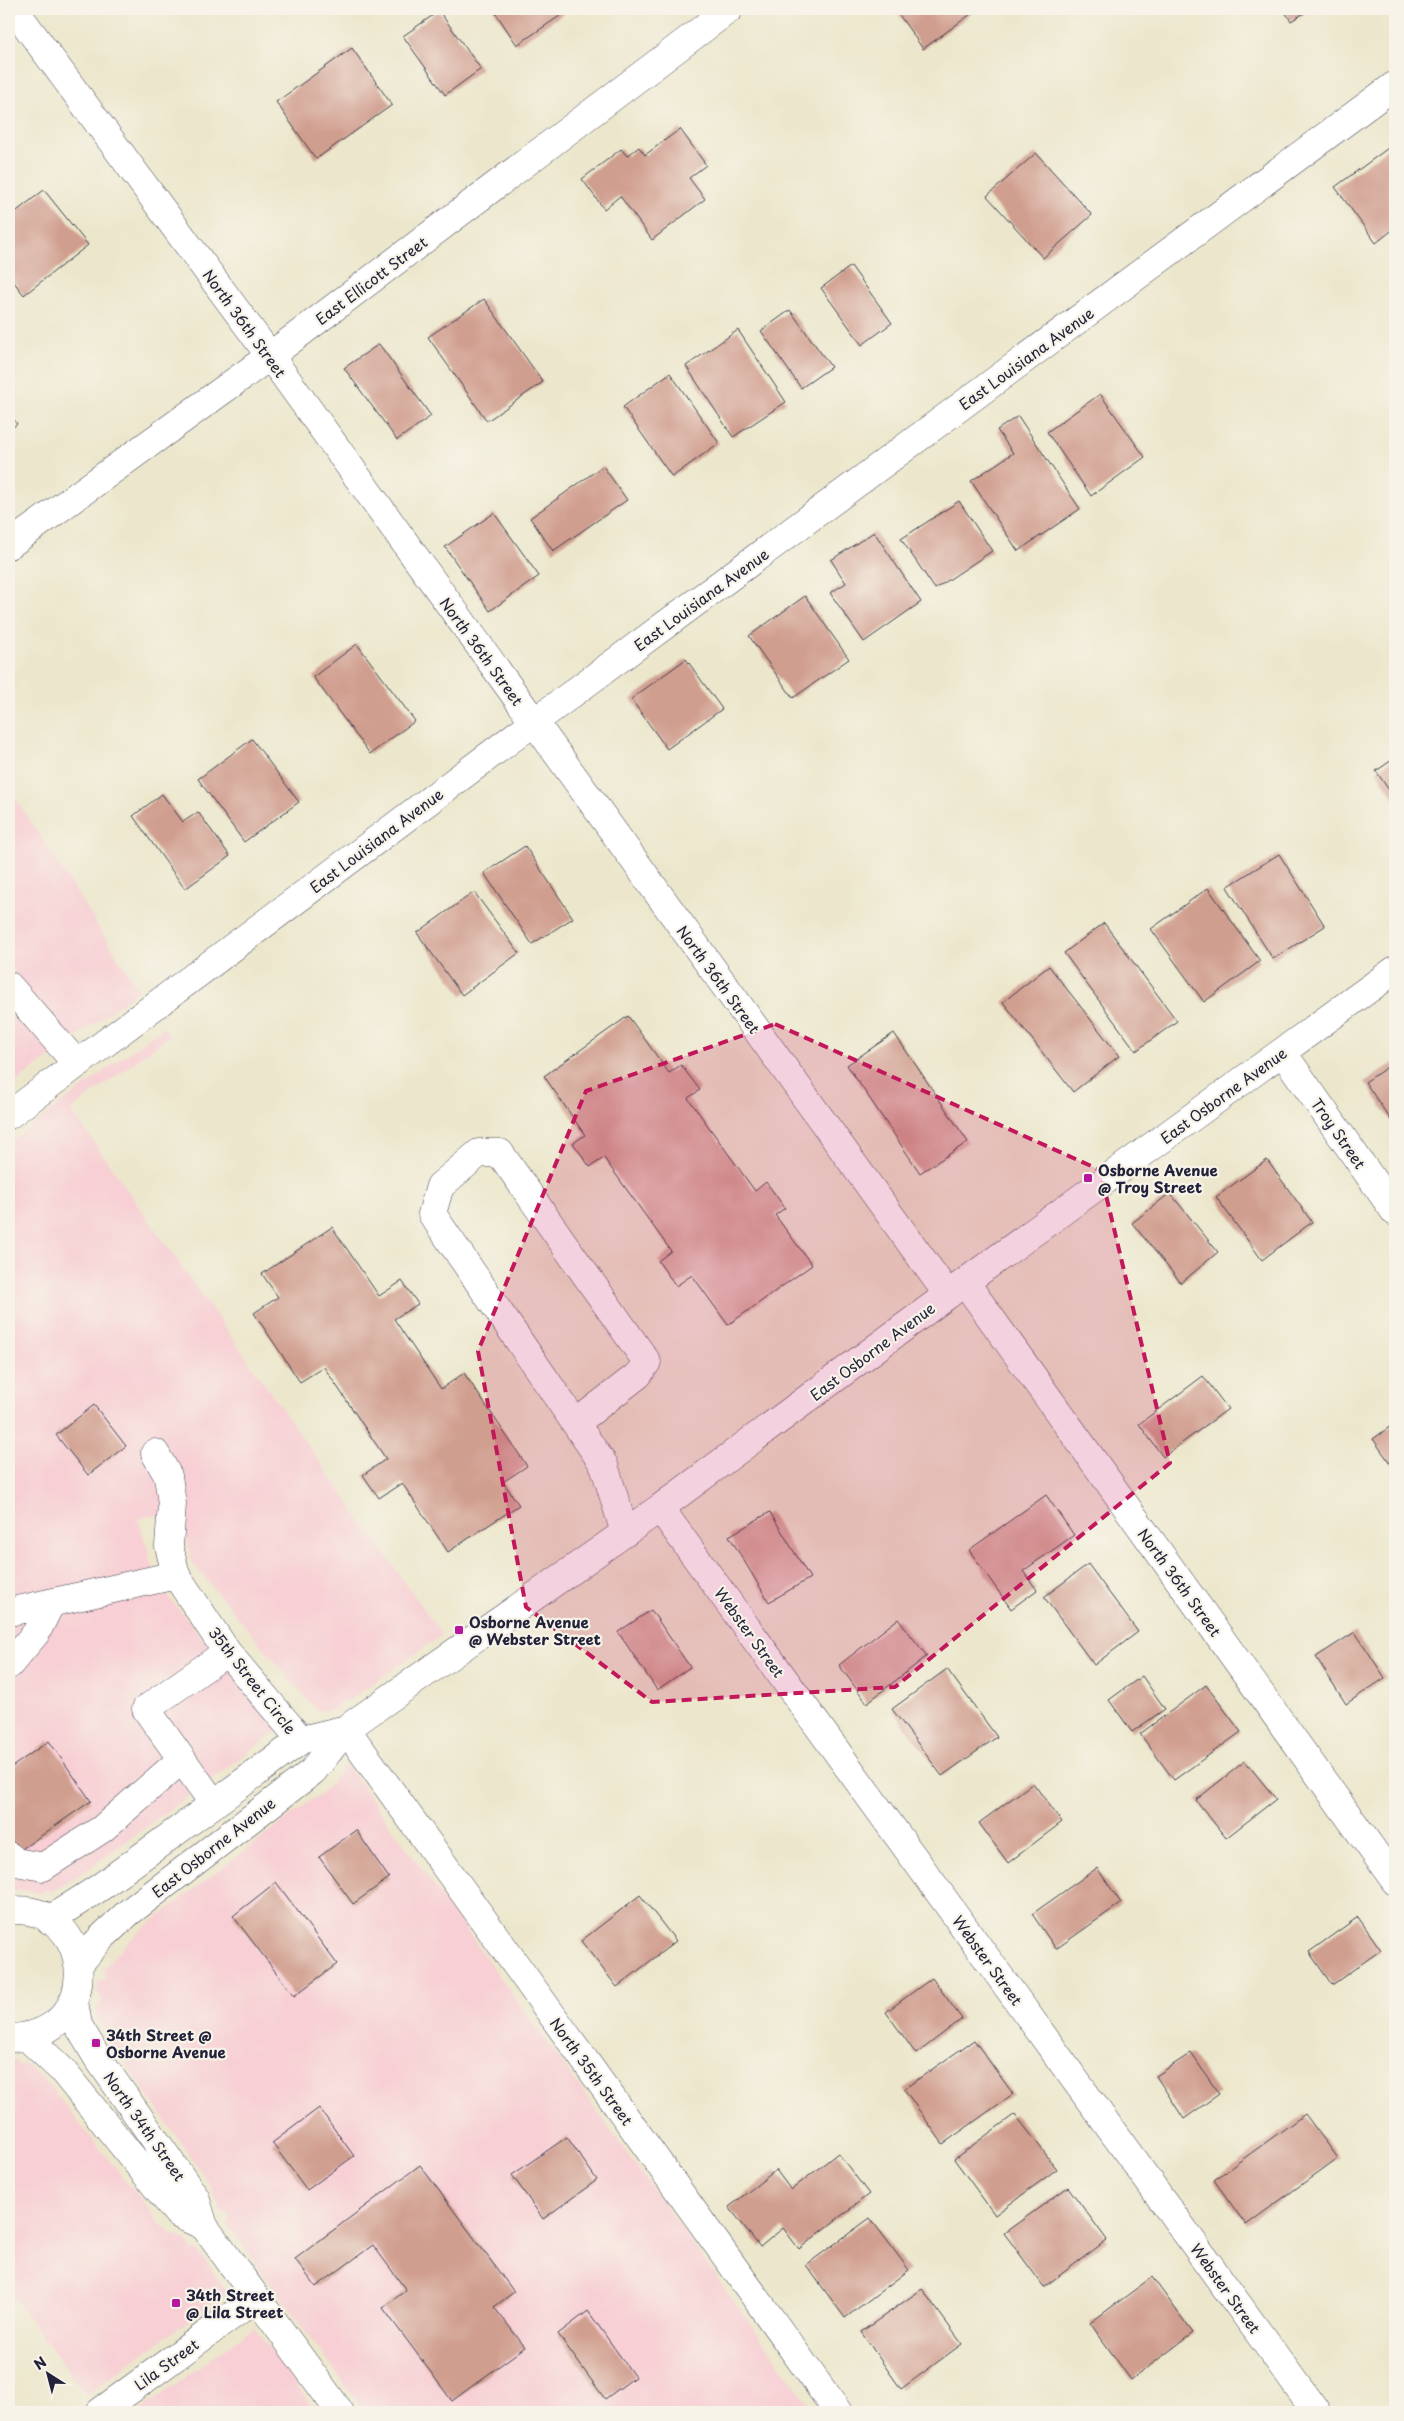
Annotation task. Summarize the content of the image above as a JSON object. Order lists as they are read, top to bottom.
{
  "streets": {
    "street": [
      "East Ellicott Street",
      "North 36th Street",
      "East Louisiana Avenue",
      "East Osborne Avenue",
      "Troy Street",
      "Webster Street",
      "35th Street Circle",
      "North 35th Street",
      "North 34th Street",
      "Lila Street"
    ]
  },
  "crossings": [
    ["East Ellicott Street", "North 36th Street"],
    ["North 36th Street", "East Louisiana Avenue"],
    ["North 36th Street", "East Osborne Avenue"],
    ["East Osborne Avenue", "Troy Street"],
    ["East Osborne Avenue", "Webster Street"],
    ["East Osborne Avenue", "35th Street Circle"],
    ["East Osborne Avenue", "North 35th Street"],
    ["North 34th Street", "Lila Street"]
  ],
  "places": {
    "transit": [
      "Osborne Avenue @ Troy Street",
      "Osborne Avenue @ Webster Street",
      "34th Street @ Osborne Avenue",
      "34th Street @ Lila Street"
    ]
  },
  "north": "top left"
}
